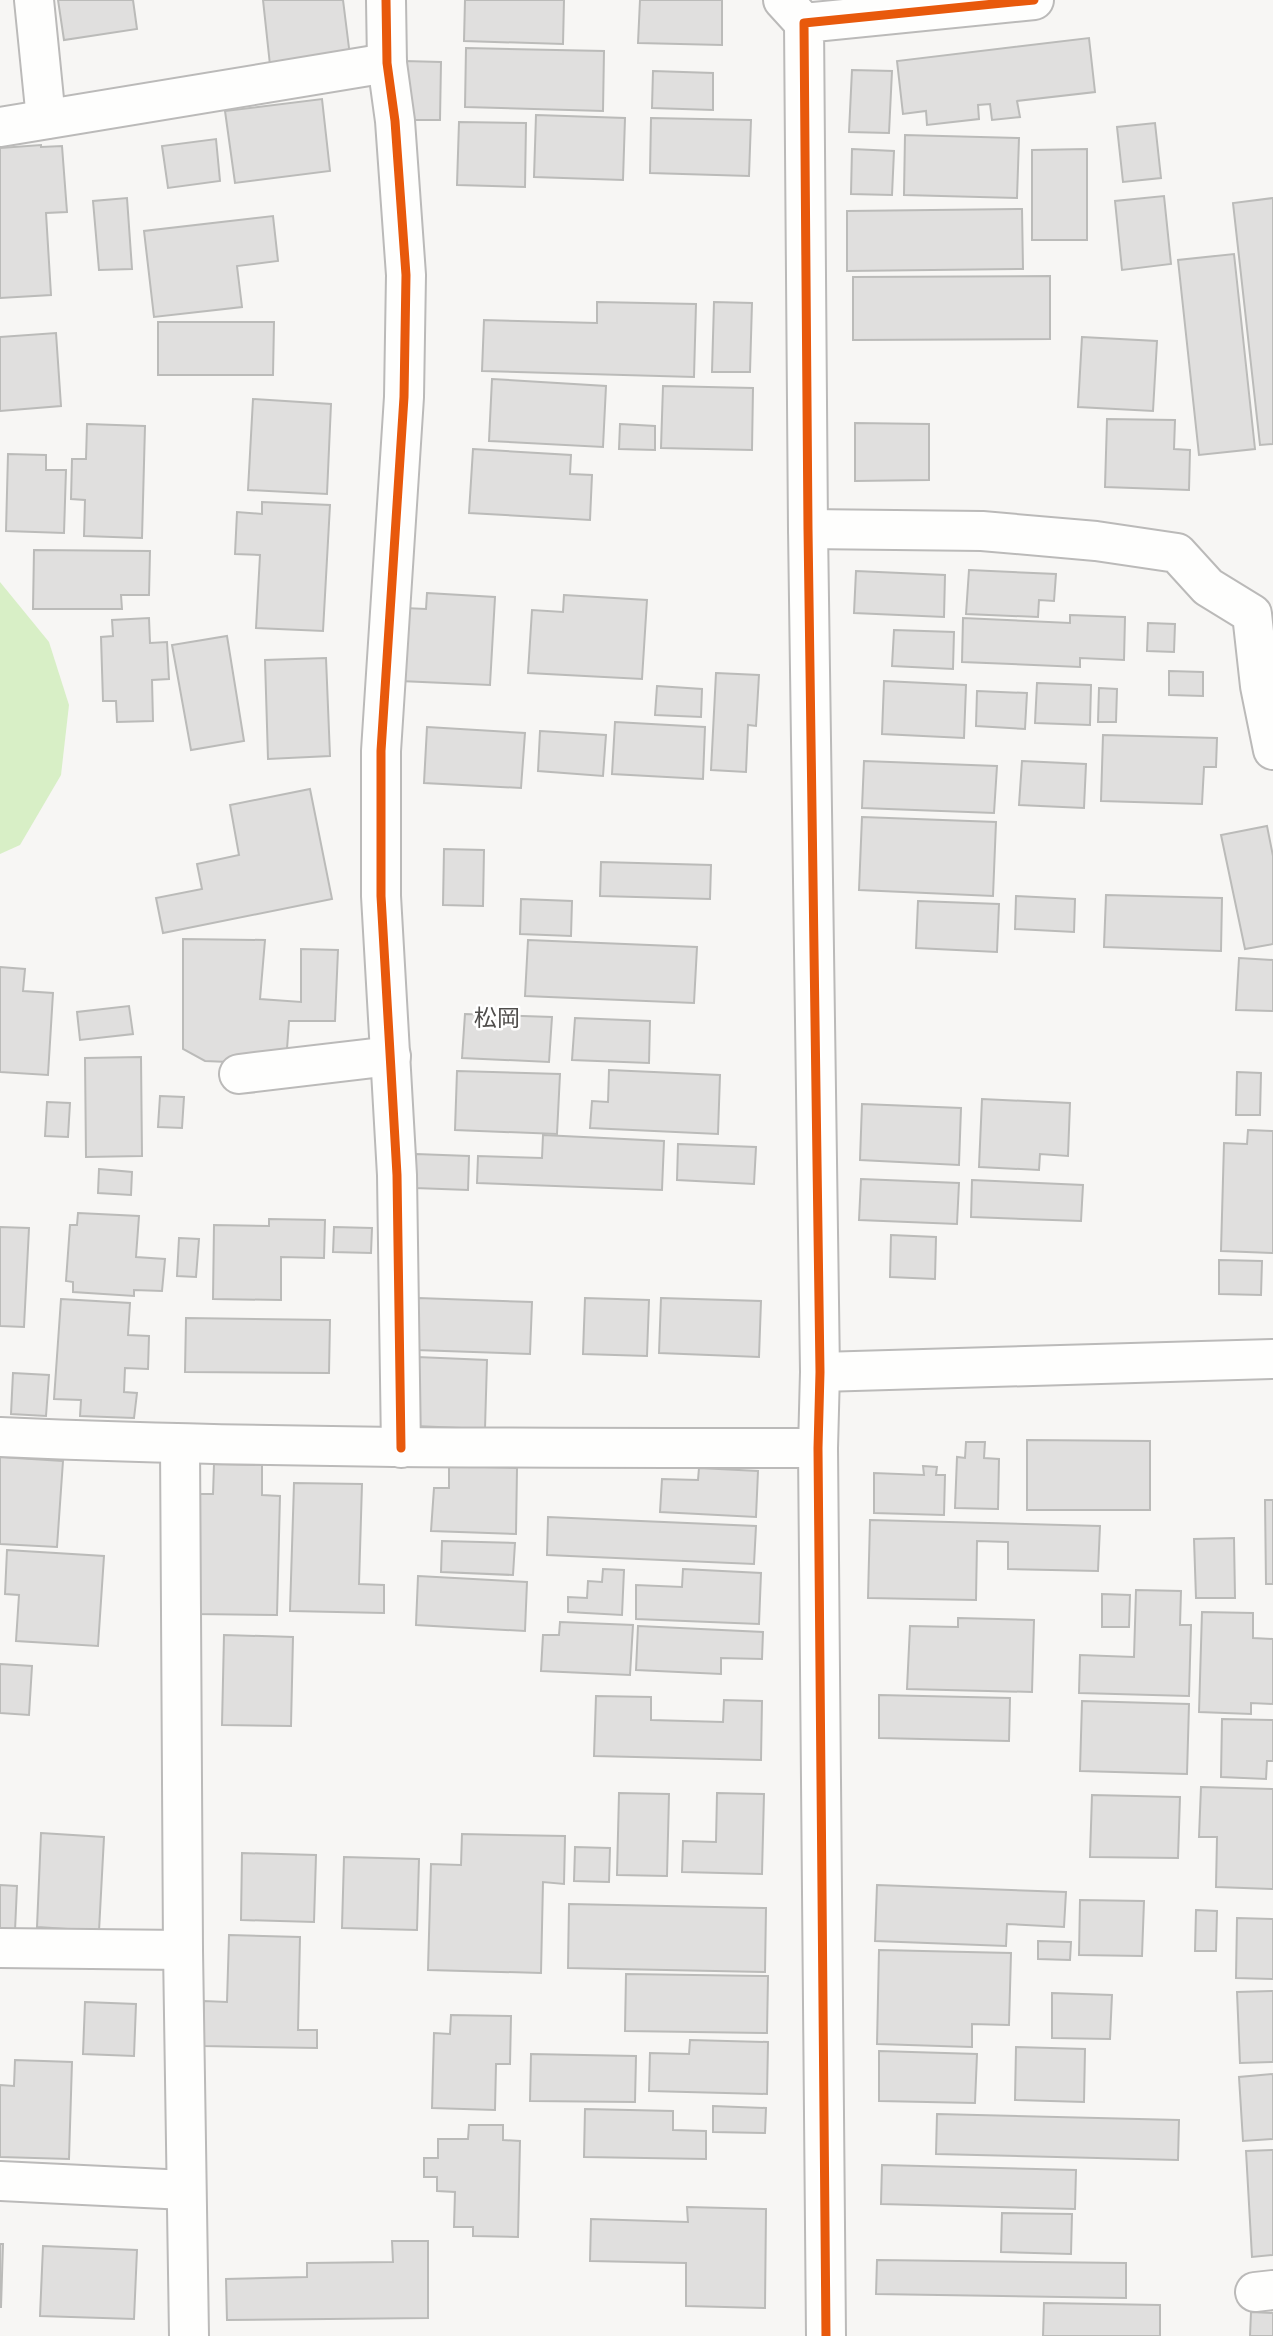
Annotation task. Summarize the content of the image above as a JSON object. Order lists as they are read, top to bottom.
{
  "districts": ["松岡"]
}
